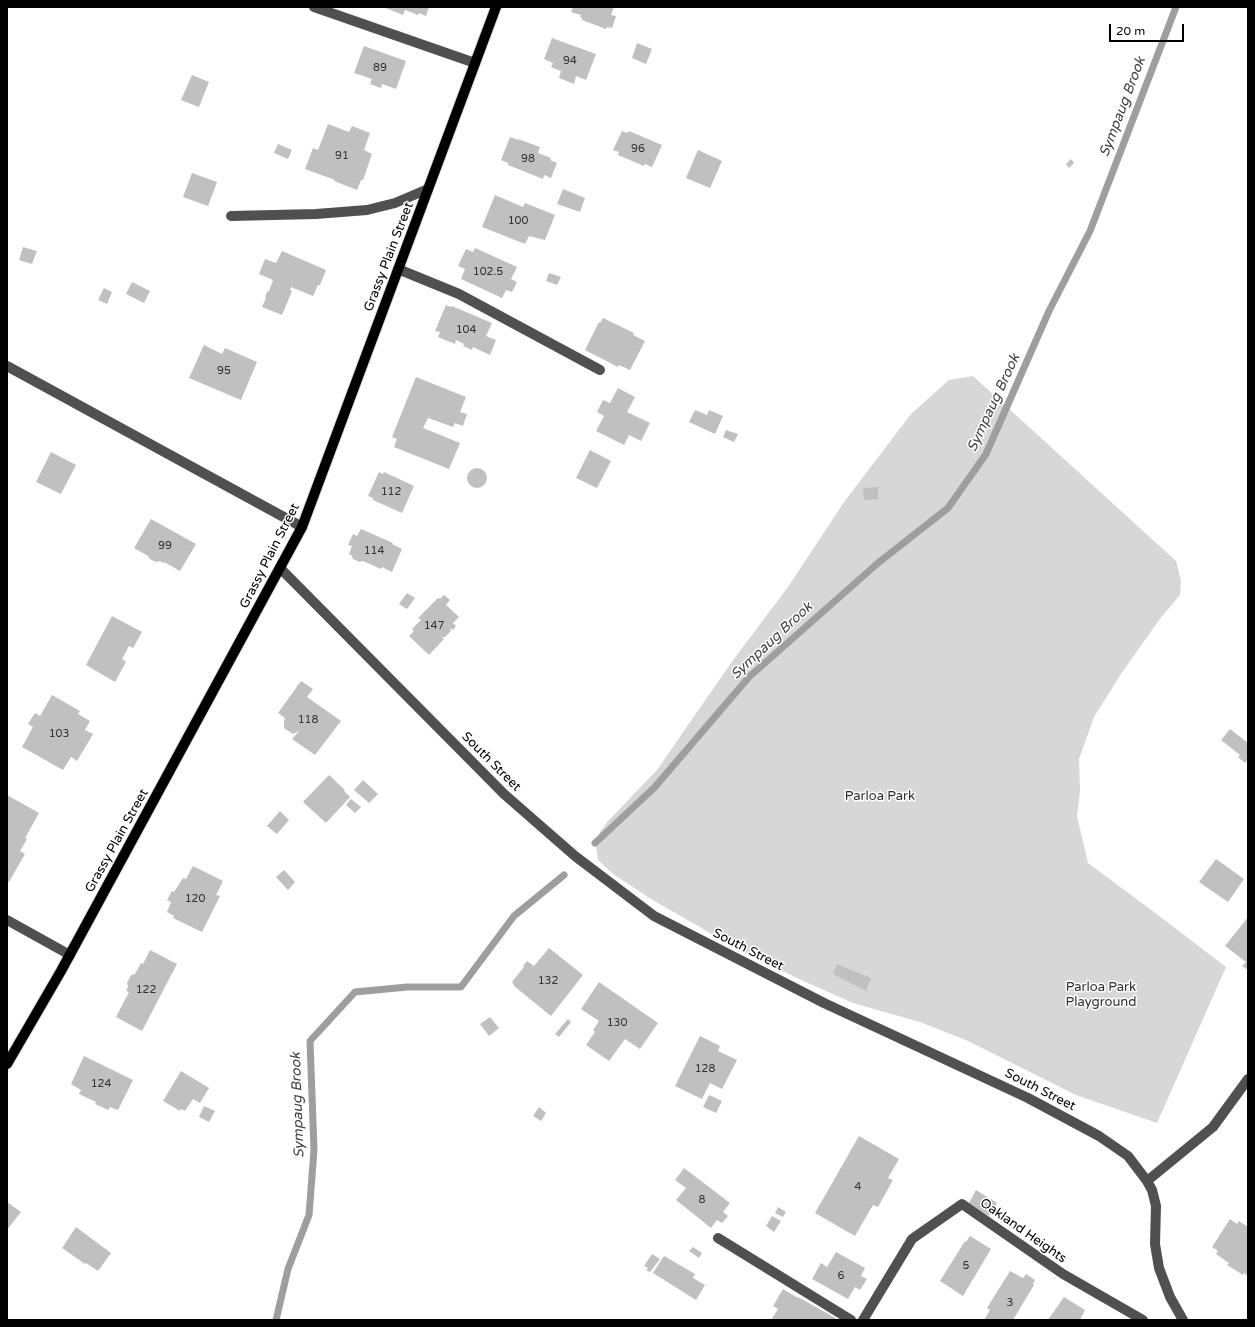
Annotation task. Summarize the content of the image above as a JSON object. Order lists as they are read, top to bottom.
{
  "streets": {
    "main road": ["Grassy Plain Street"],
    "street": ["South Street", "Oakland Heights"]
  },
  "crossings": [
    ["Grassy Plain Street", "South Street"]
  ],
  "water": ["Sympaug Brook"],
  "parks": ["Parloa Park", "Parloa Park Playground"],
  "house_numbers": [
    "94",
    "89",
    "96",
    "91",
    "98",
    "100",
    "102.5",
    "104",
    "95",
    "112",
    "99",
    "114",
    "147",
    "118",
    "103",
    "120",
    "132",
    "122",
    "130",
    "128",
    "124",
    "4",
    "8",
    "5",
    "6",
    "3"
  ],
  "scale_bar": "20 m"
}
